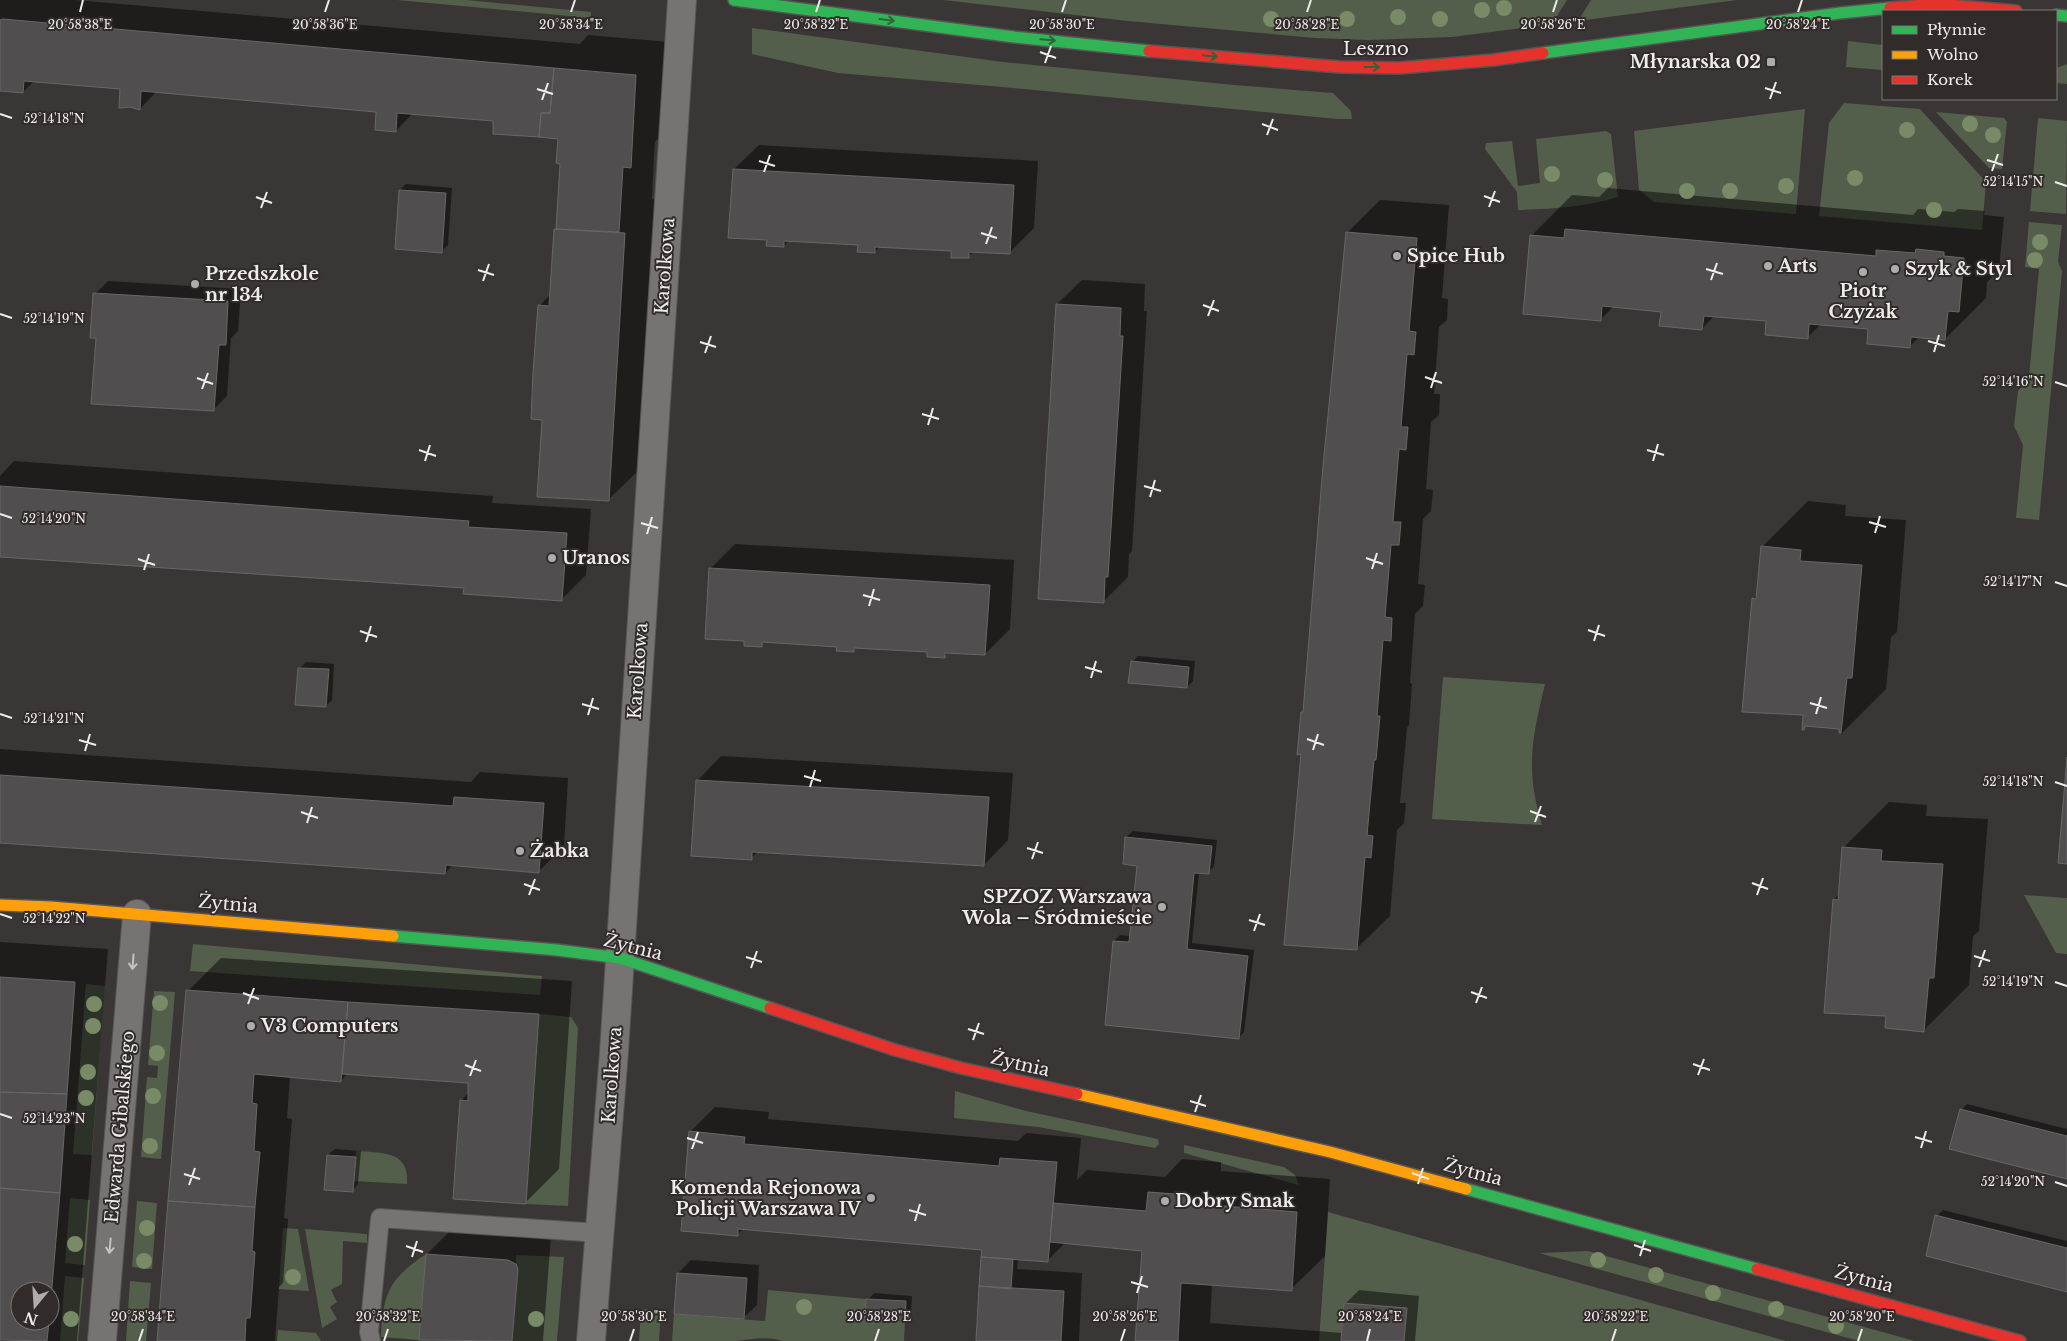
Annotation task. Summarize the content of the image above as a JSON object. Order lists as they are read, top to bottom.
{
  "streets": {
    "street": [
      "Leszno",
      "Karolkowa",
      "Żytnia",
      "Edwarda Gibalskiego"
    ]
  },
  "crossings": [
    ["Karolkowa", "Żytnia"],
    ["Żytnia", "Edwarda Gibalskiego"]
  ],
  "one_way": ["Leszno", "Edwarda Gibalskiego"],
  "places": {
    "transit": ["Młynarska 02"],
    "other": [
      "Spice Hub",
      "Arts",
      "Szyk & Styl",
      "Piotr Czyżak",
      "Przedszkole nr 134",
      "Uranos",
      "Żabka",
      "SPZOZ Warszawa Wola – Śródmieście",
      "V3 Computers",
      "Komenda Rejonowa Policji Warszawa IV",
      "Dobry Smak"
    ]
  },
  "legend": ["Płynnie", "Wolno", "Korek"],
  "north": "bottom",
  "coordinates": [
    "20°58'38\"E",
    "20°58'36\"E",
    "20°58'34\"E",
    "20°58'32\"E",
    "20°58'30\"E",
    "20°58'28\"E",
    "20°58'26\"E",
    "20°58'24\"E",
    "52°14'18\"N",
    "52°14'15\"N",
    "52°14'19\"N",
    "52°14'16\"N",
    "52°14'20\"N",
    "52°14'17\"N",
    "52°14'21\"N",
    "52°14'22\"N",
    "52°14'23\"N",
    "20°58'22\"E",
    "20°58'20\"E"
  ]
}
